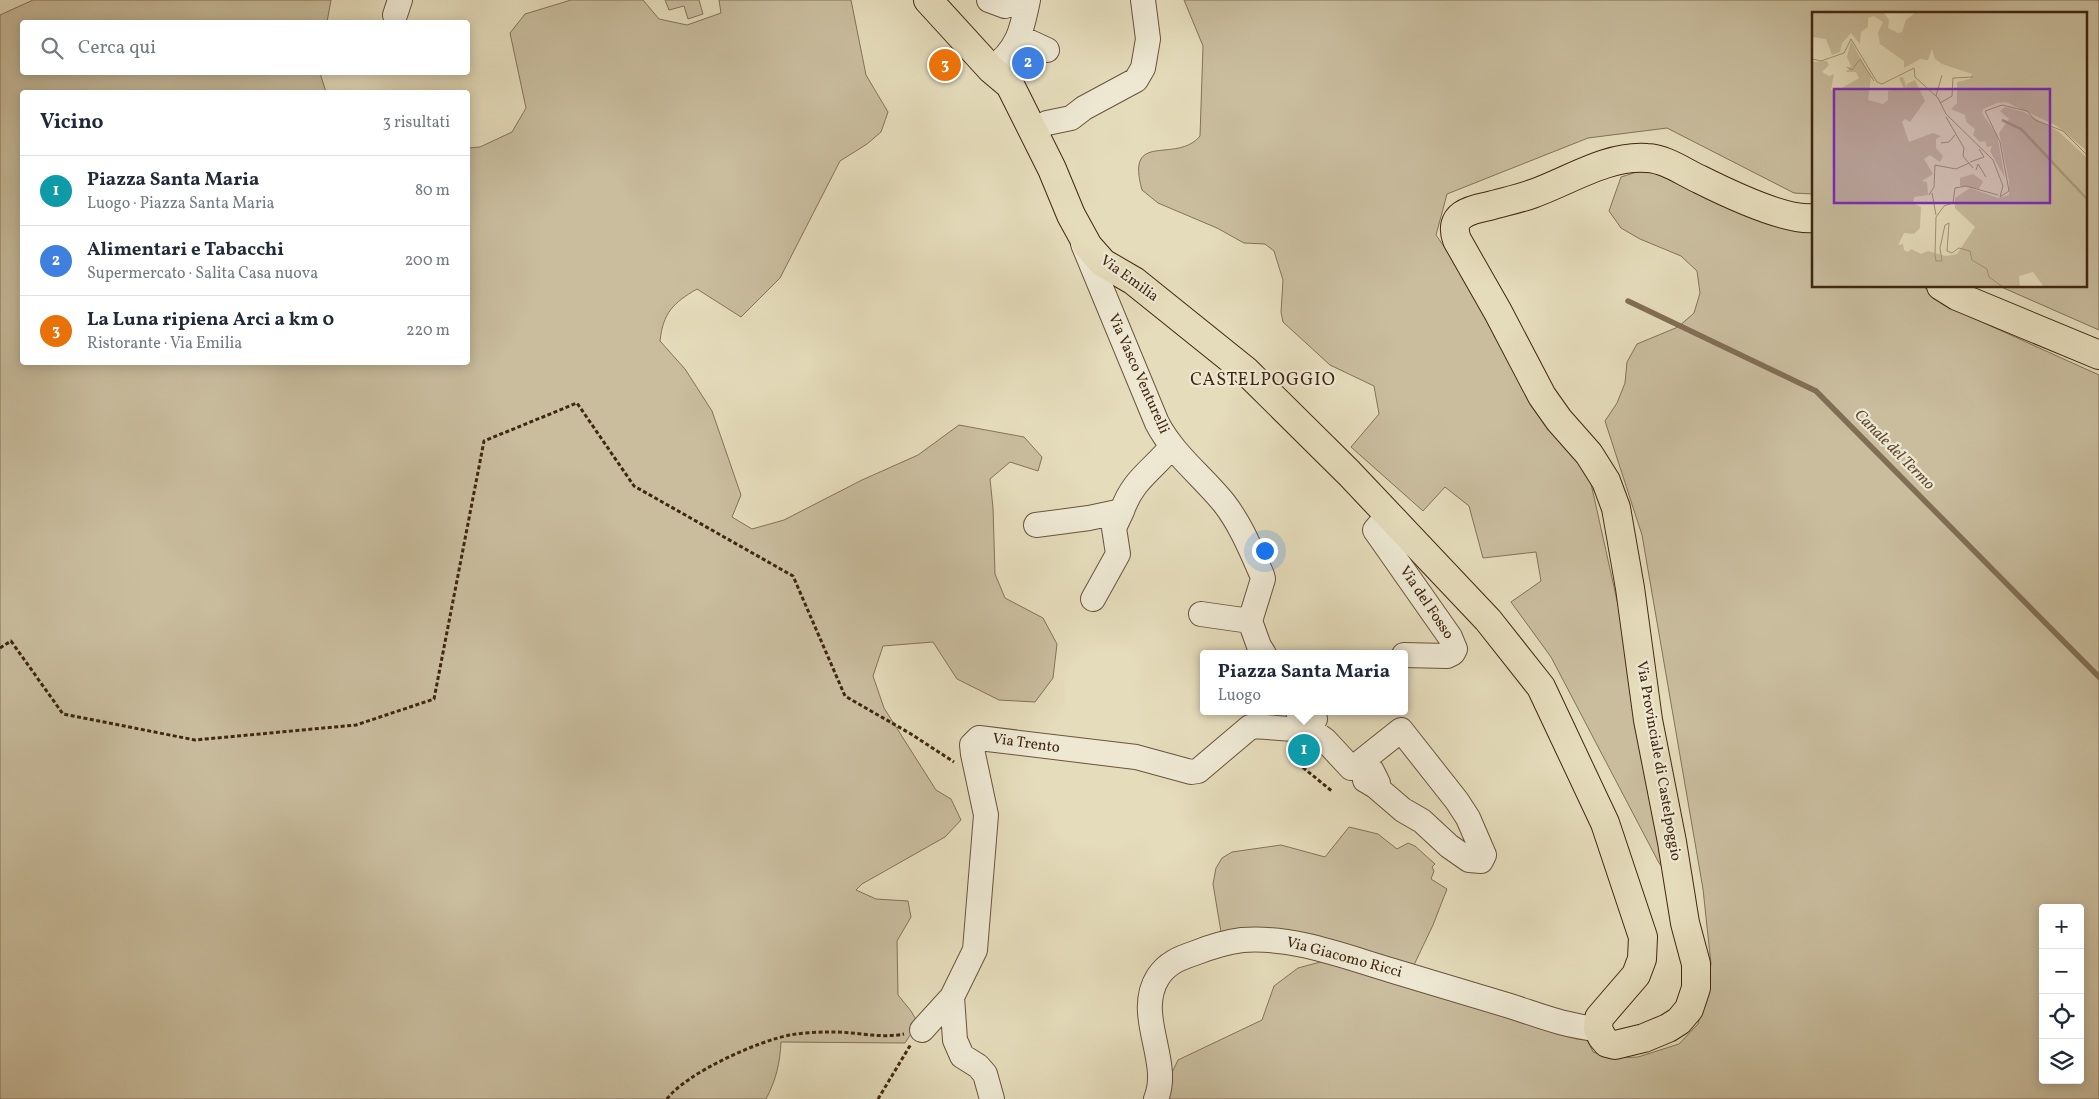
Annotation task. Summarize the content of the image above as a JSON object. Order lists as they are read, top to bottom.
{
  "streets": {
    "main road": ["Via Emilia", "Via Provinciale di Castelpoggio"],
    "street": [
      "Via Vasco Venturelli",
      "Via del Fosso",
      "Via Trento",
      "Via Giacomo Ricci"
    ]
  },
  "crossings": [
    ["Via Emilia", "Via Vasco Venturelli"],
    ["Via Emilia", "Via del Fosso"],
    ["Via Provinciale di Castelpoggio", "Via Giacomo Ricci"]
  ],
  "districts": ["CASTELPOGGIO"],
  "water": ["Canale del Termo"],
  "page": {
    "search": "Cerca qui",
    "pins": ["2", "3", "1"],
    "heading": ["Vicino", "3 risultati"],
    "list": [
      {
        "mark": "1",
        "name": "Piazza Santa Maria",
        "note": "Luogo · Piazza Santa Maria",
        "value": "80 m"
      },
      {
        "mark": "2",
        "name": "Alimentari e Tabacchi",
        "note": "Supermercato · Salita Casa nuova",
        "value": "200 m"
      },
      {
        "mark": "3",
        "name": "La Luna ripiena Arci a km 0",
        "note": "Ristorante · Via Emilia",
        "value": "220 m"
      }
    ],
    "popup": ["Piazza Santa Maria", "Luogo"],
    "map_buttons": ["+", "−"]
  }
}
